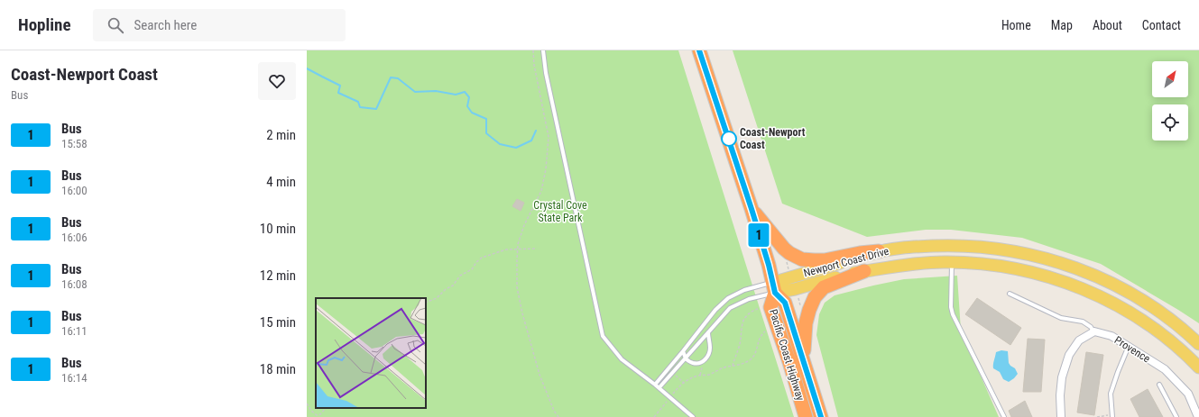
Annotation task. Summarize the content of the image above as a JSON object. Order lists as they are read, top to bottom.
{
  "streets": {
    "highway": ["Pacific Coast Highway"],
    "main road": ["Newport Coast Drive"],
    "street": ["Provence"]
  },
  "crossings": [
    ["Newport Coast Drive", "Pacific Coast Highway"]
  ],
  "parks": ["Crystal Cove State Park"],
  "places": ["Coast-Newport Coast"],
  "lines": ["bus line 1"],
  "north": "top right",
  "page": {
    "header": "Hopline",
    "search": "Search here",
    "nav": [
      "Home",
      "Map",
      "About",
      "Contact"
    ],
    "heading": ["Coast-Newport Coast", "Bus"],
    "on_map": "1",
    "list": [
      {
        "mark": "1",
        "name": "Bus",
        "note": "15:58",
        "value": "2 min"
      },
      {
        "mark": "1",
        "name": "Bus",
        "note": "16:00",
        "value": "4 min"
      },
      {
        "mark": "1",
        "name": "Bus",
        "note": "16:06",
        "value": "10 min"
      },
      {
        "mark": "1",
        "name": "Bus",
        "note": "16:08",
        "value": "12 min"
      },
      {
        "mark": "1",
        "name": "Bus",
        "note": "16:11",
        "value": "15 min"
      },
      {
        "mark": "1",
        "name": "Bus",
        "note": "16:14",
        "value": "18 min"
      }
    ]
  }
}
